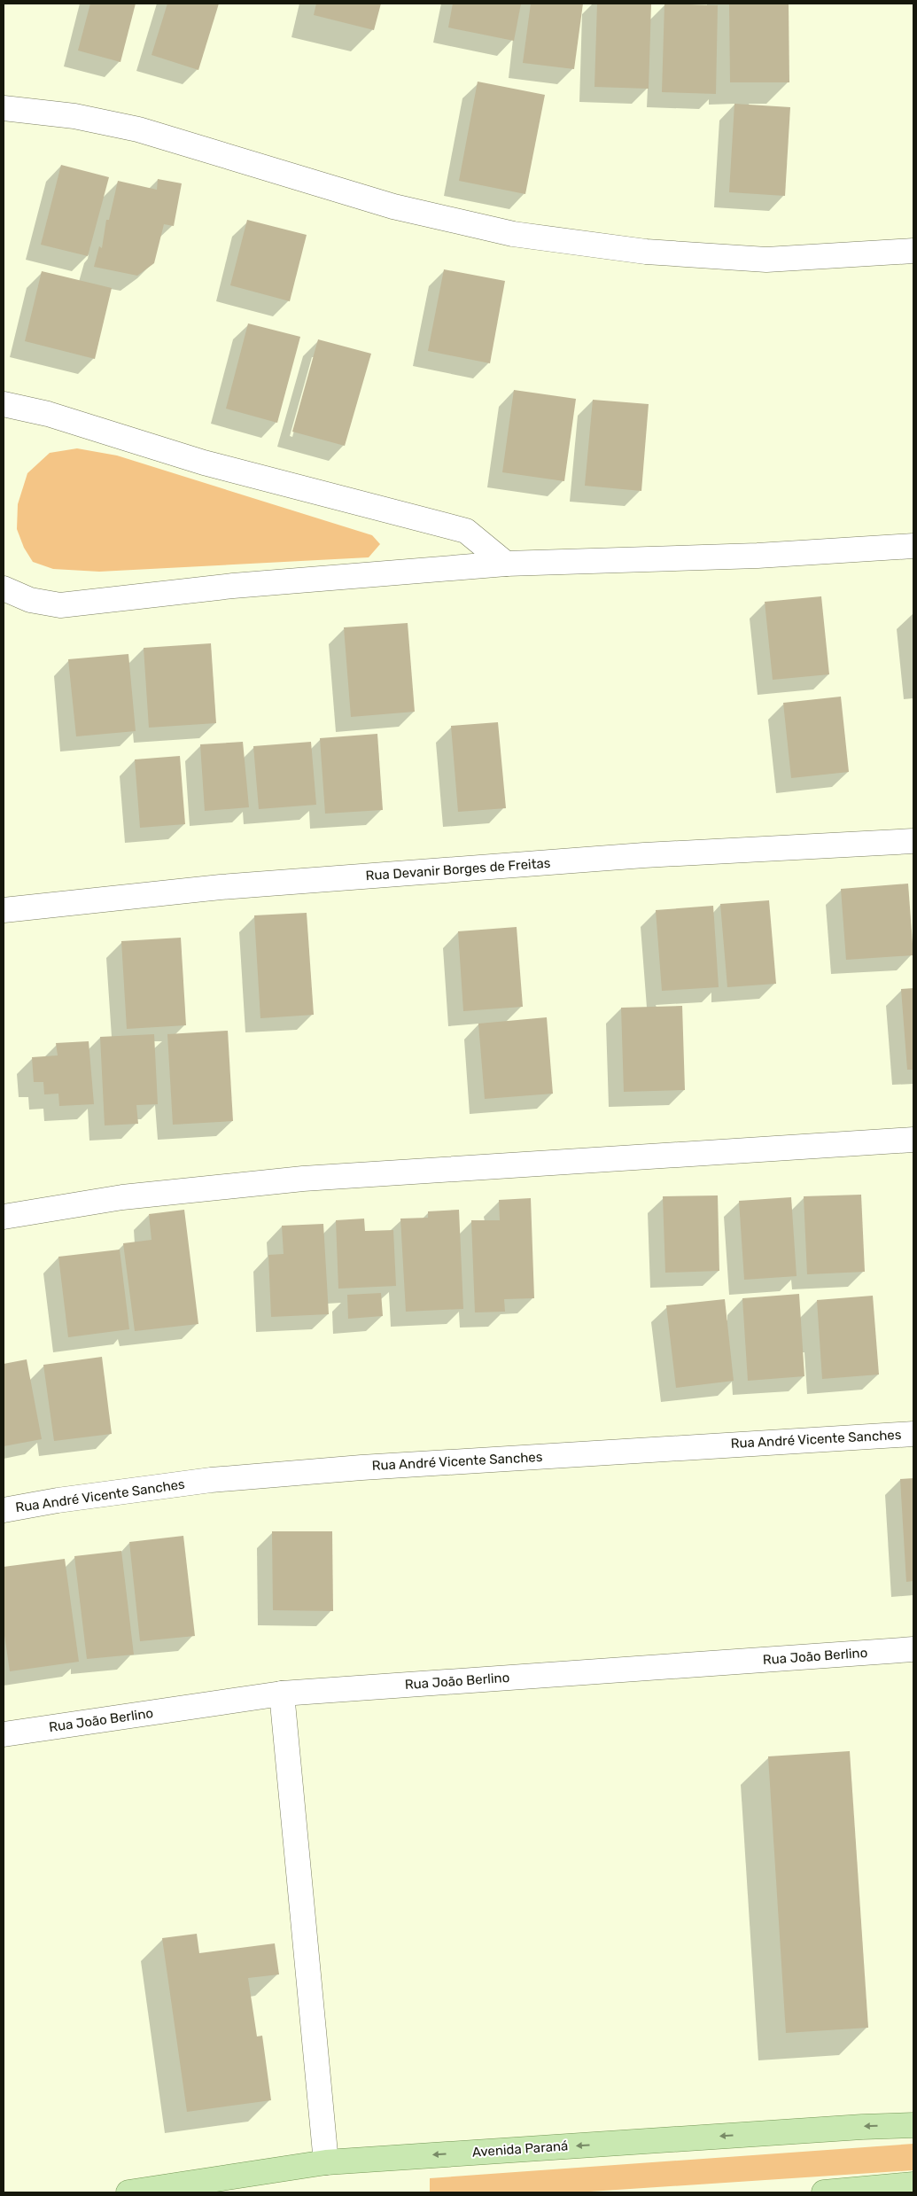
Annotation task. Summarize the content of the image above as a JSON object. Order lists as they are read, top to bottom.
{
  "streets": {
    "main road": ["Avenida Paraná"],
    "street": ["Rua Devanir Borges de Freitas", "Rua André Vicente Sanches", "Rua João Berlino"]
  },
  "one_way": ["Avenida Paraná"]
}
